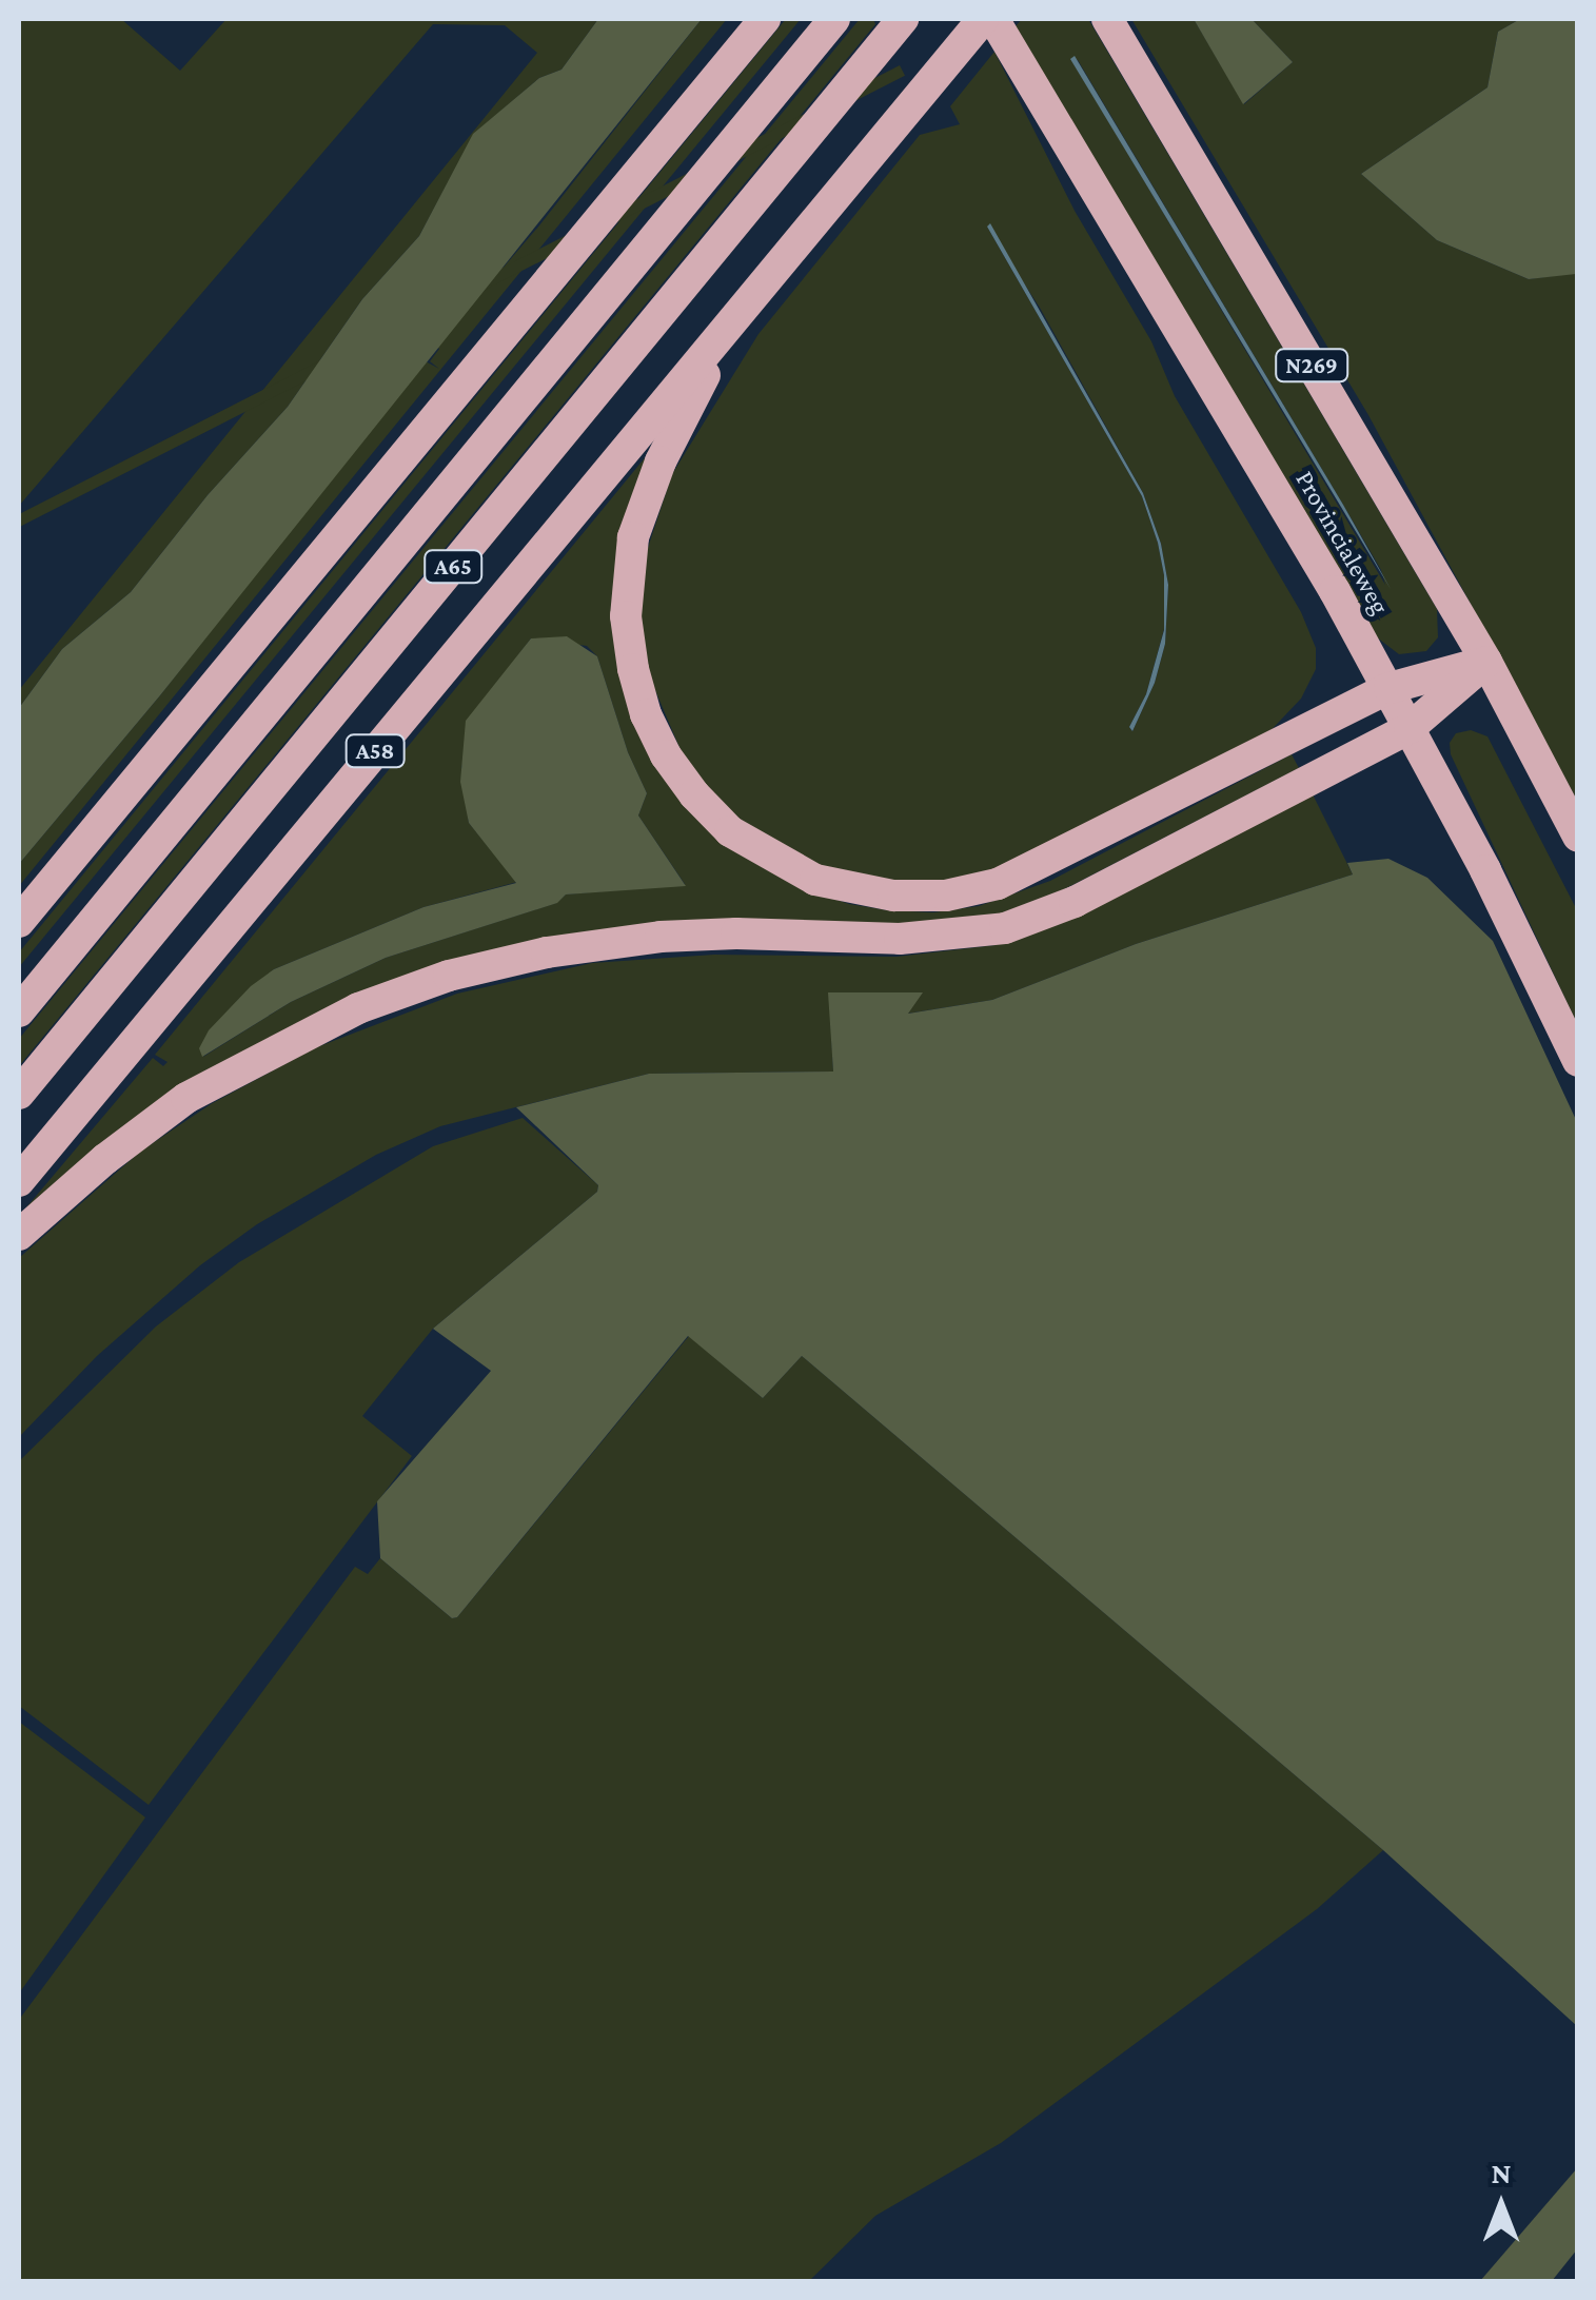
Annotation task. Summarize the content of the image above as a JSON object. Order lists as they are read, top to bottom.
{
  "streets": {
    "highway": [
      "N269",
      "Provincialeweg",
      "A65",
      "A58"
    ]
  },
  "crossings": [
    ["N269", "A58"],
    ["Provincialeweg", "A58"]
  ],
  "north": "top"
}
